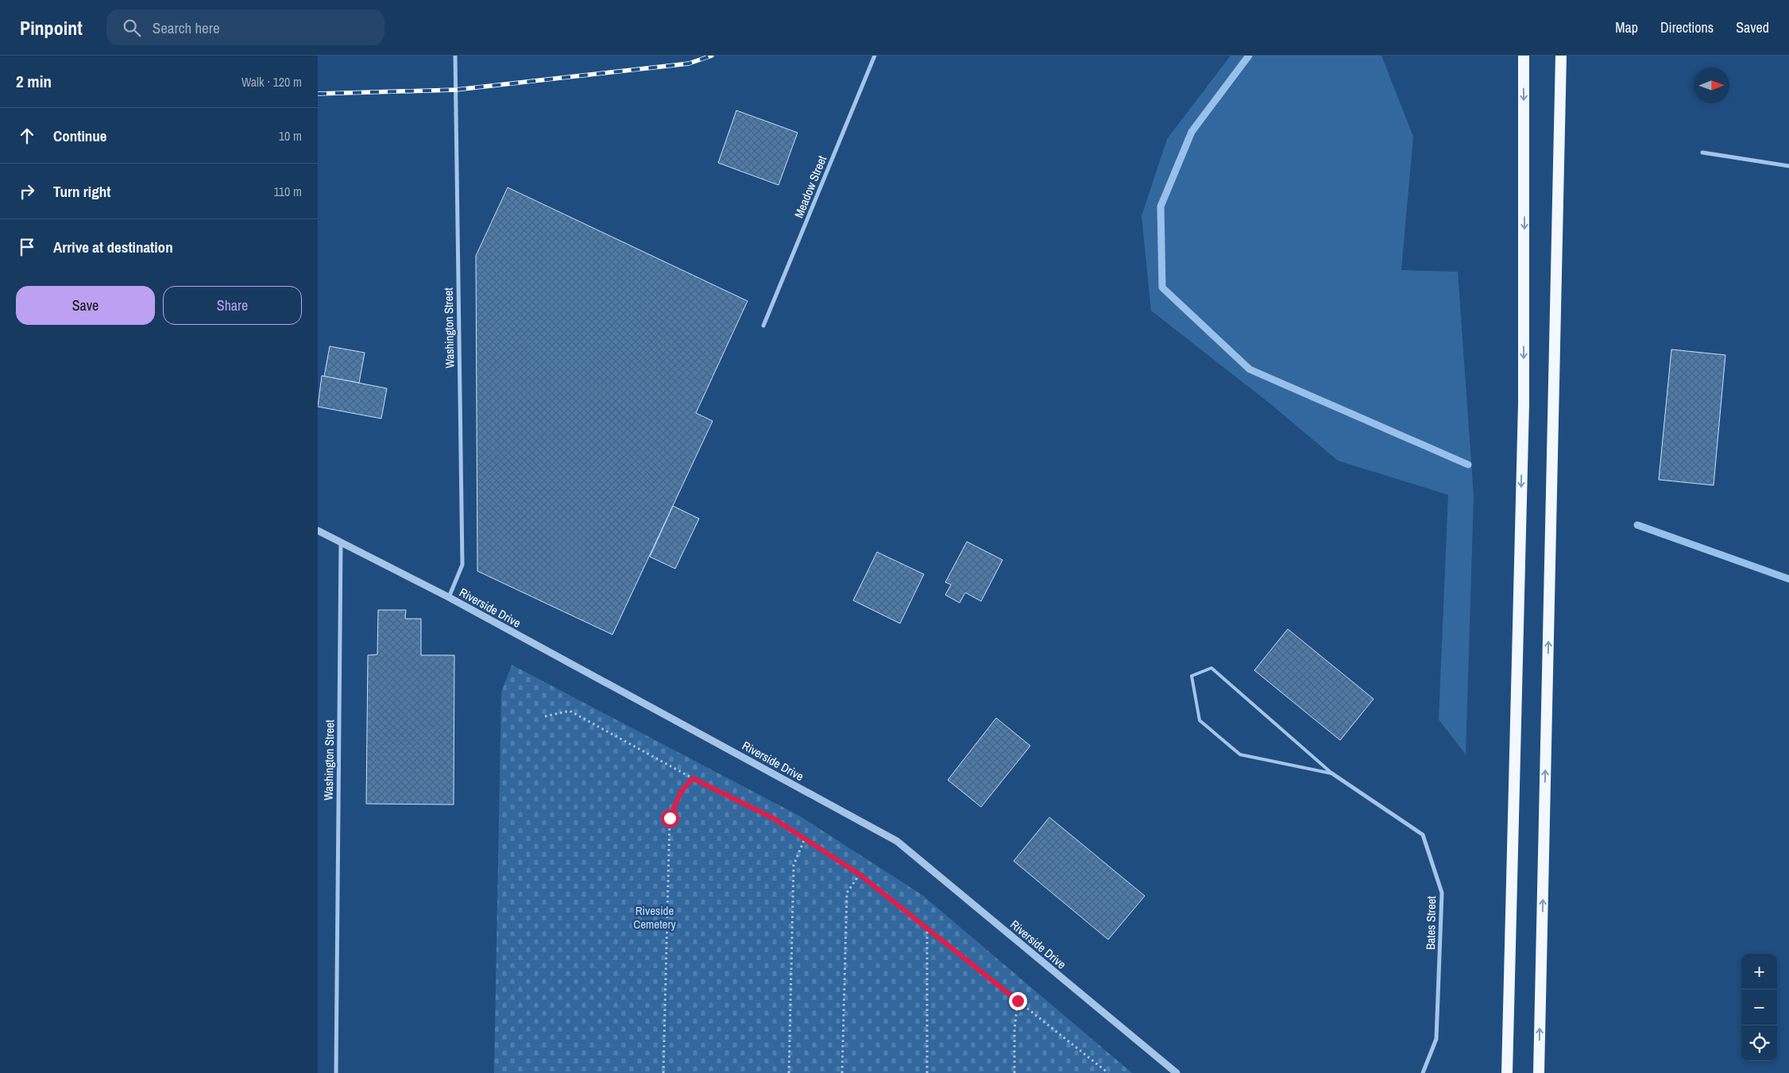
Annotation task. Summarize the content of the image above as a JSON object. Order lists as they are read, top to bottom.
{
  "streets": {
    "street": [
      "Meadow Street",
      "Washington Street",
      "Riverside Drive",
      "Bates Street"
    ]
  },
  "crossings": [
    ["Washington Street", "Riverside Drive"]
  ],
  "parks": ["Riveside Cemetery"],
  "north": "right",
  "page": {
    "header": "Pinpoint",
    "search": "Search here",
    "nav": ["Map", "Directions", "Saved"],
    "heading": ["2 min", "Walk · 120 m"],
    "list": [
      ["Continue", "10 m"],
      ["Turn right", "110 m"],
      "Arrive at destination"
    ],
    "buttons": ["Save", "Share"],
    "map_buttons": ["+", "−"]
  }
}
